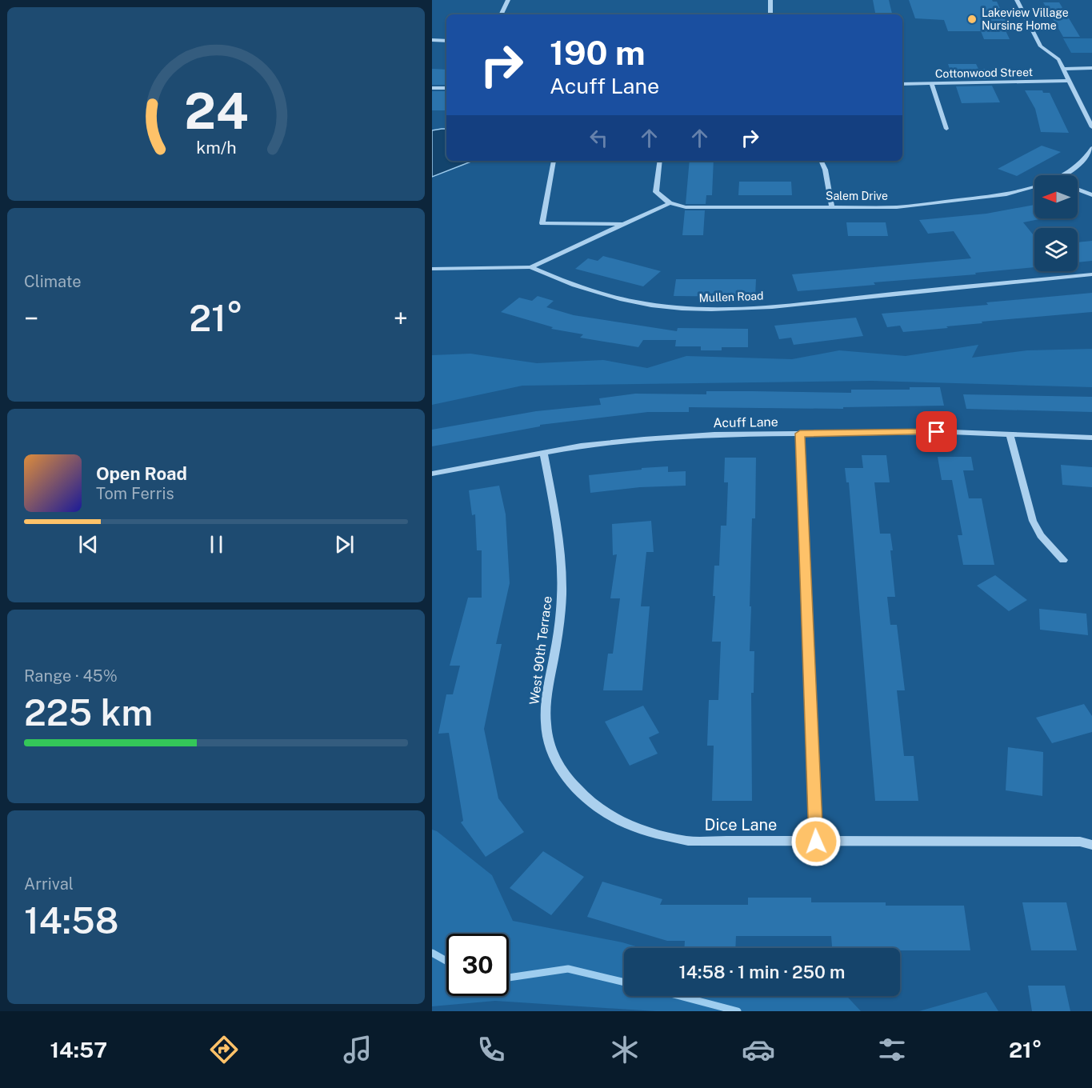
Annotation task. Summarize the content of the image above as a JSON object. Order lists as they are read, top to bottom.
{
  "streets": {
    "street": [
      "Cottonwood Street",
      "Salem Drive",
      "Mullen Road",
      "Acuff Lane",
      "West 90th Terrace",
      "Dice Lane"
    ]
  },
  "crossings": [
    ["Acuff Lane", "West 90th Terrace"],
    ["West 90th Terrace", "Dice Lane"]
  ],
  "places": ["Lakeview Village Nursing Home"],
  "north": "left",
  "page": {
    "turn": ["190 m", "Acuff Lane"],
    "tile": [
      "Climate",
      ["Range · 45%", "225 km"],
      ["Arrival", "14:58"]
    ],
    "heat": ["−", "21°", "+"],
    "song": ["Open Road", "Tom Ferris"],
    "limit": "30",
    "trip": "14:58 · 1 min · 250 m",
    "tabs": ["14:57", "21°"],
    "gauge": ["24", "km/h"]
  }
}
